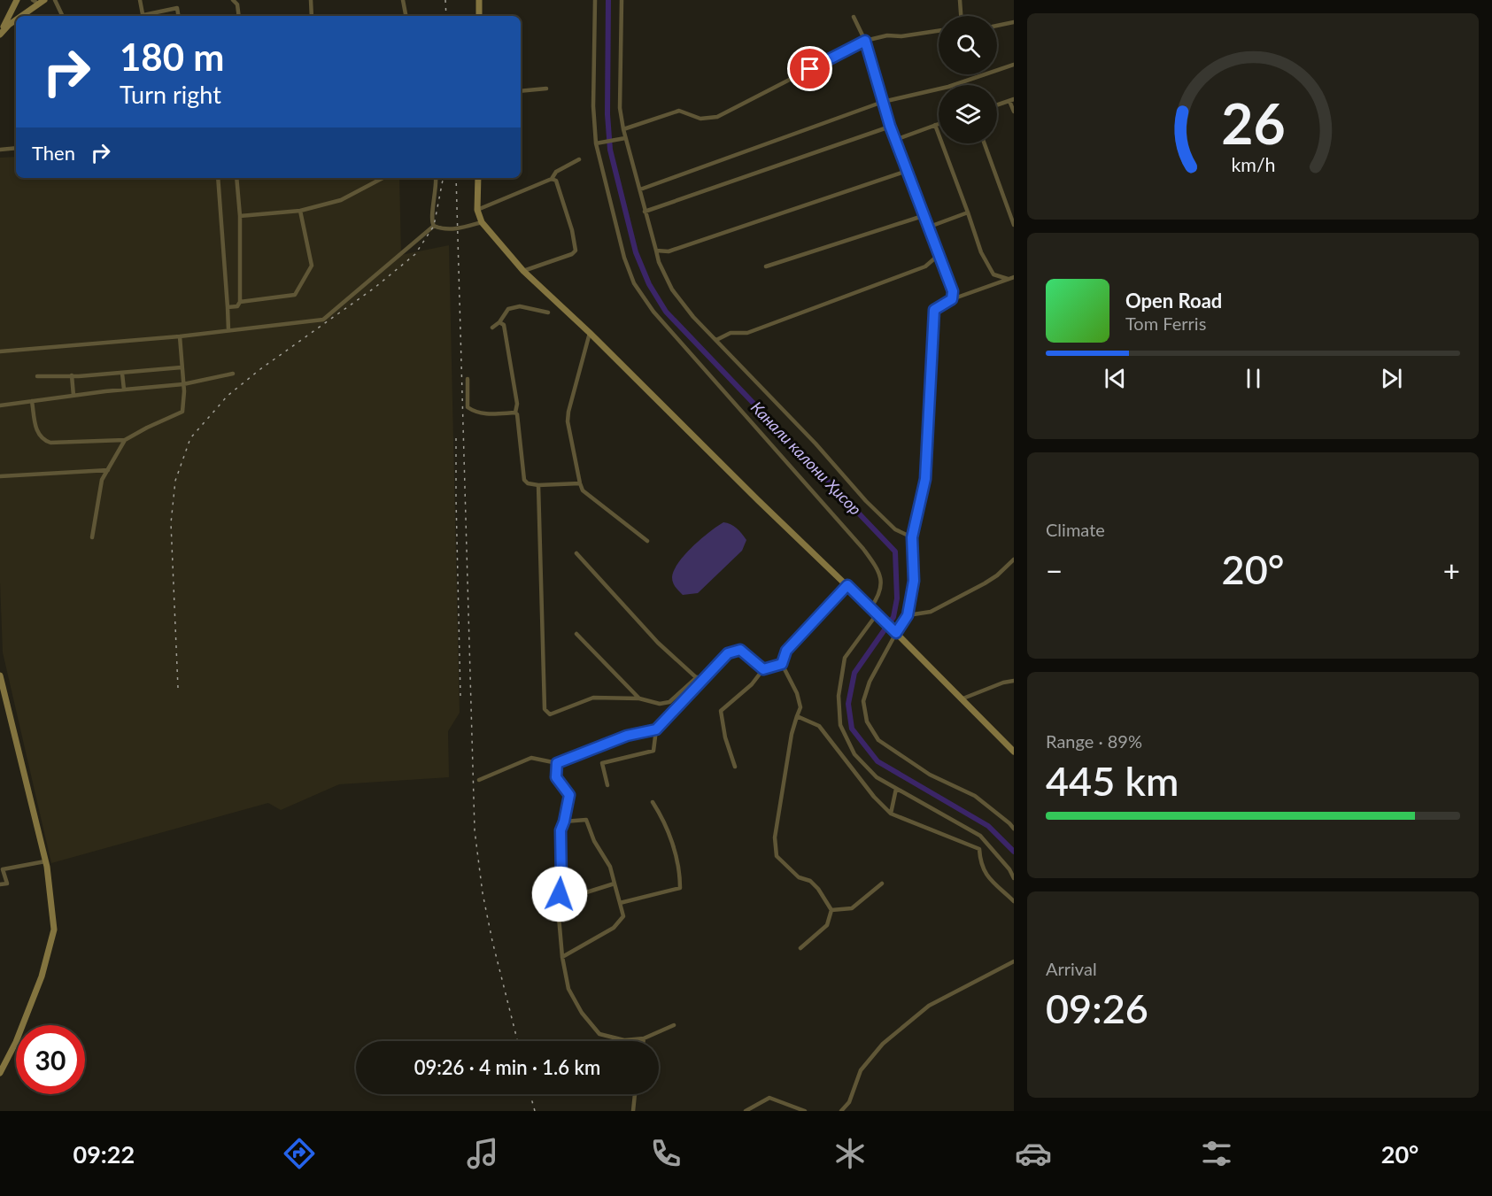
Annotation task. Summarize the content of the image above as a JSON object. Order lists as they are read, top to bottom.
{
  "water": ["Канали калони Ҳисор"],
  "page": {
    "turn": ["180 m", "Turn right"],
    "then": "Then",
    "song": ["Open Road", "Tom Ferris"],
    "tile": [
      "Climate",
      ["Range · 89%", "445 km"],
      ["Arrival", "09:26"]
    ],
    "heat": ["−", "20°", "+"],
    "limit": "30",
    "trip": "09:26 · 4 min · 1.6 km",
    "tabs": ["09:22", "20°"],
    "gauge": ["26", "km/h"]
  }
}
